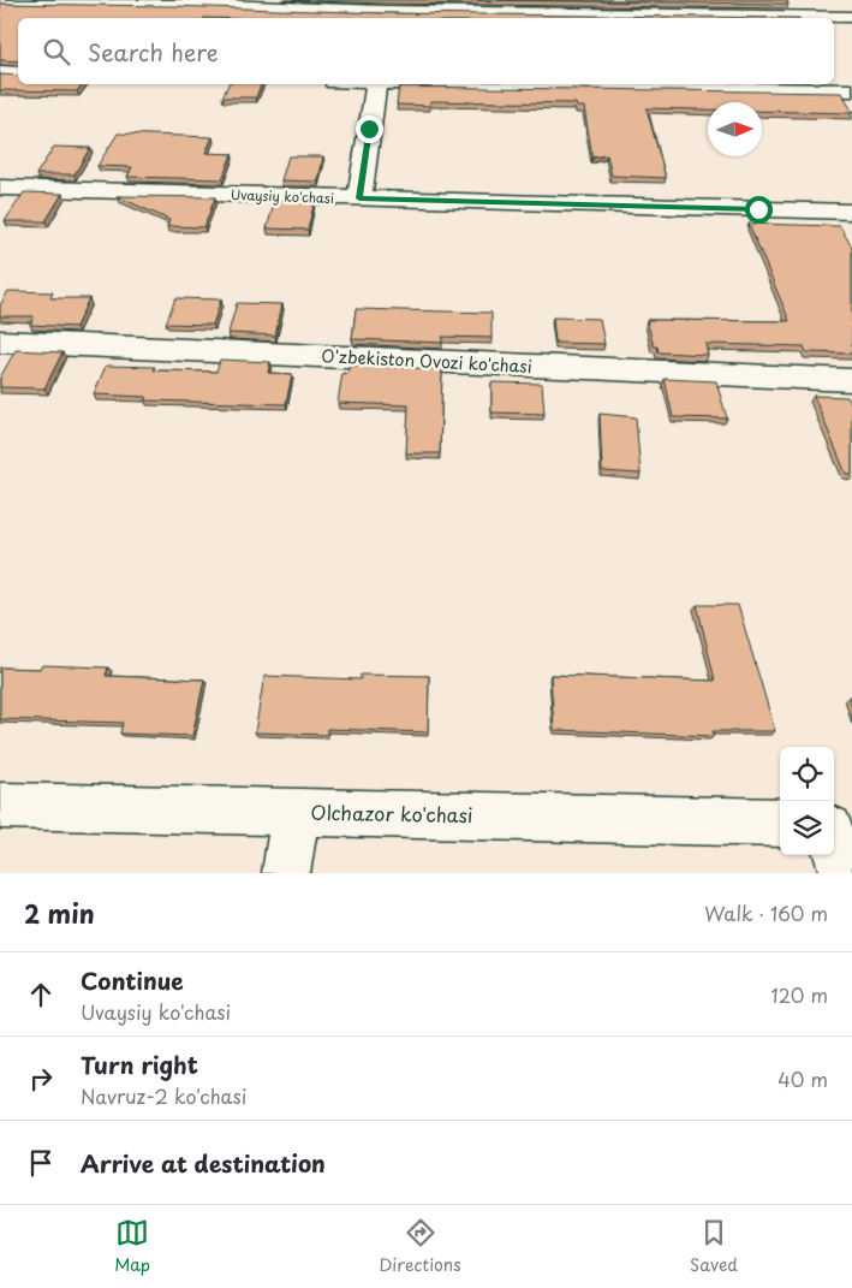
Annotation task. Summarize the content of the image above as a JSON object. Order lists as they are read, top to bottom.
{
  "streets": {
    "street": ["Uvaysiy ko'chasi", "O'zbekiston Ovozi ko'chasi", "Olchazor ko'chasi"]
  },
  "north": "right",
  "page": {
    "search": "Search here",
    "heading": ["2 min", "Walk · 160 m"],
    "list": [
      ["Continue", "Uvaysiy ko'chasi", "120 m"],
      ["Turn right", "Navruz-2 ko'chasi", "40 m"],
      "Arrive at destination"
    ],
    "nav": ["Map", "Directions", "Saved"]
  }
}
